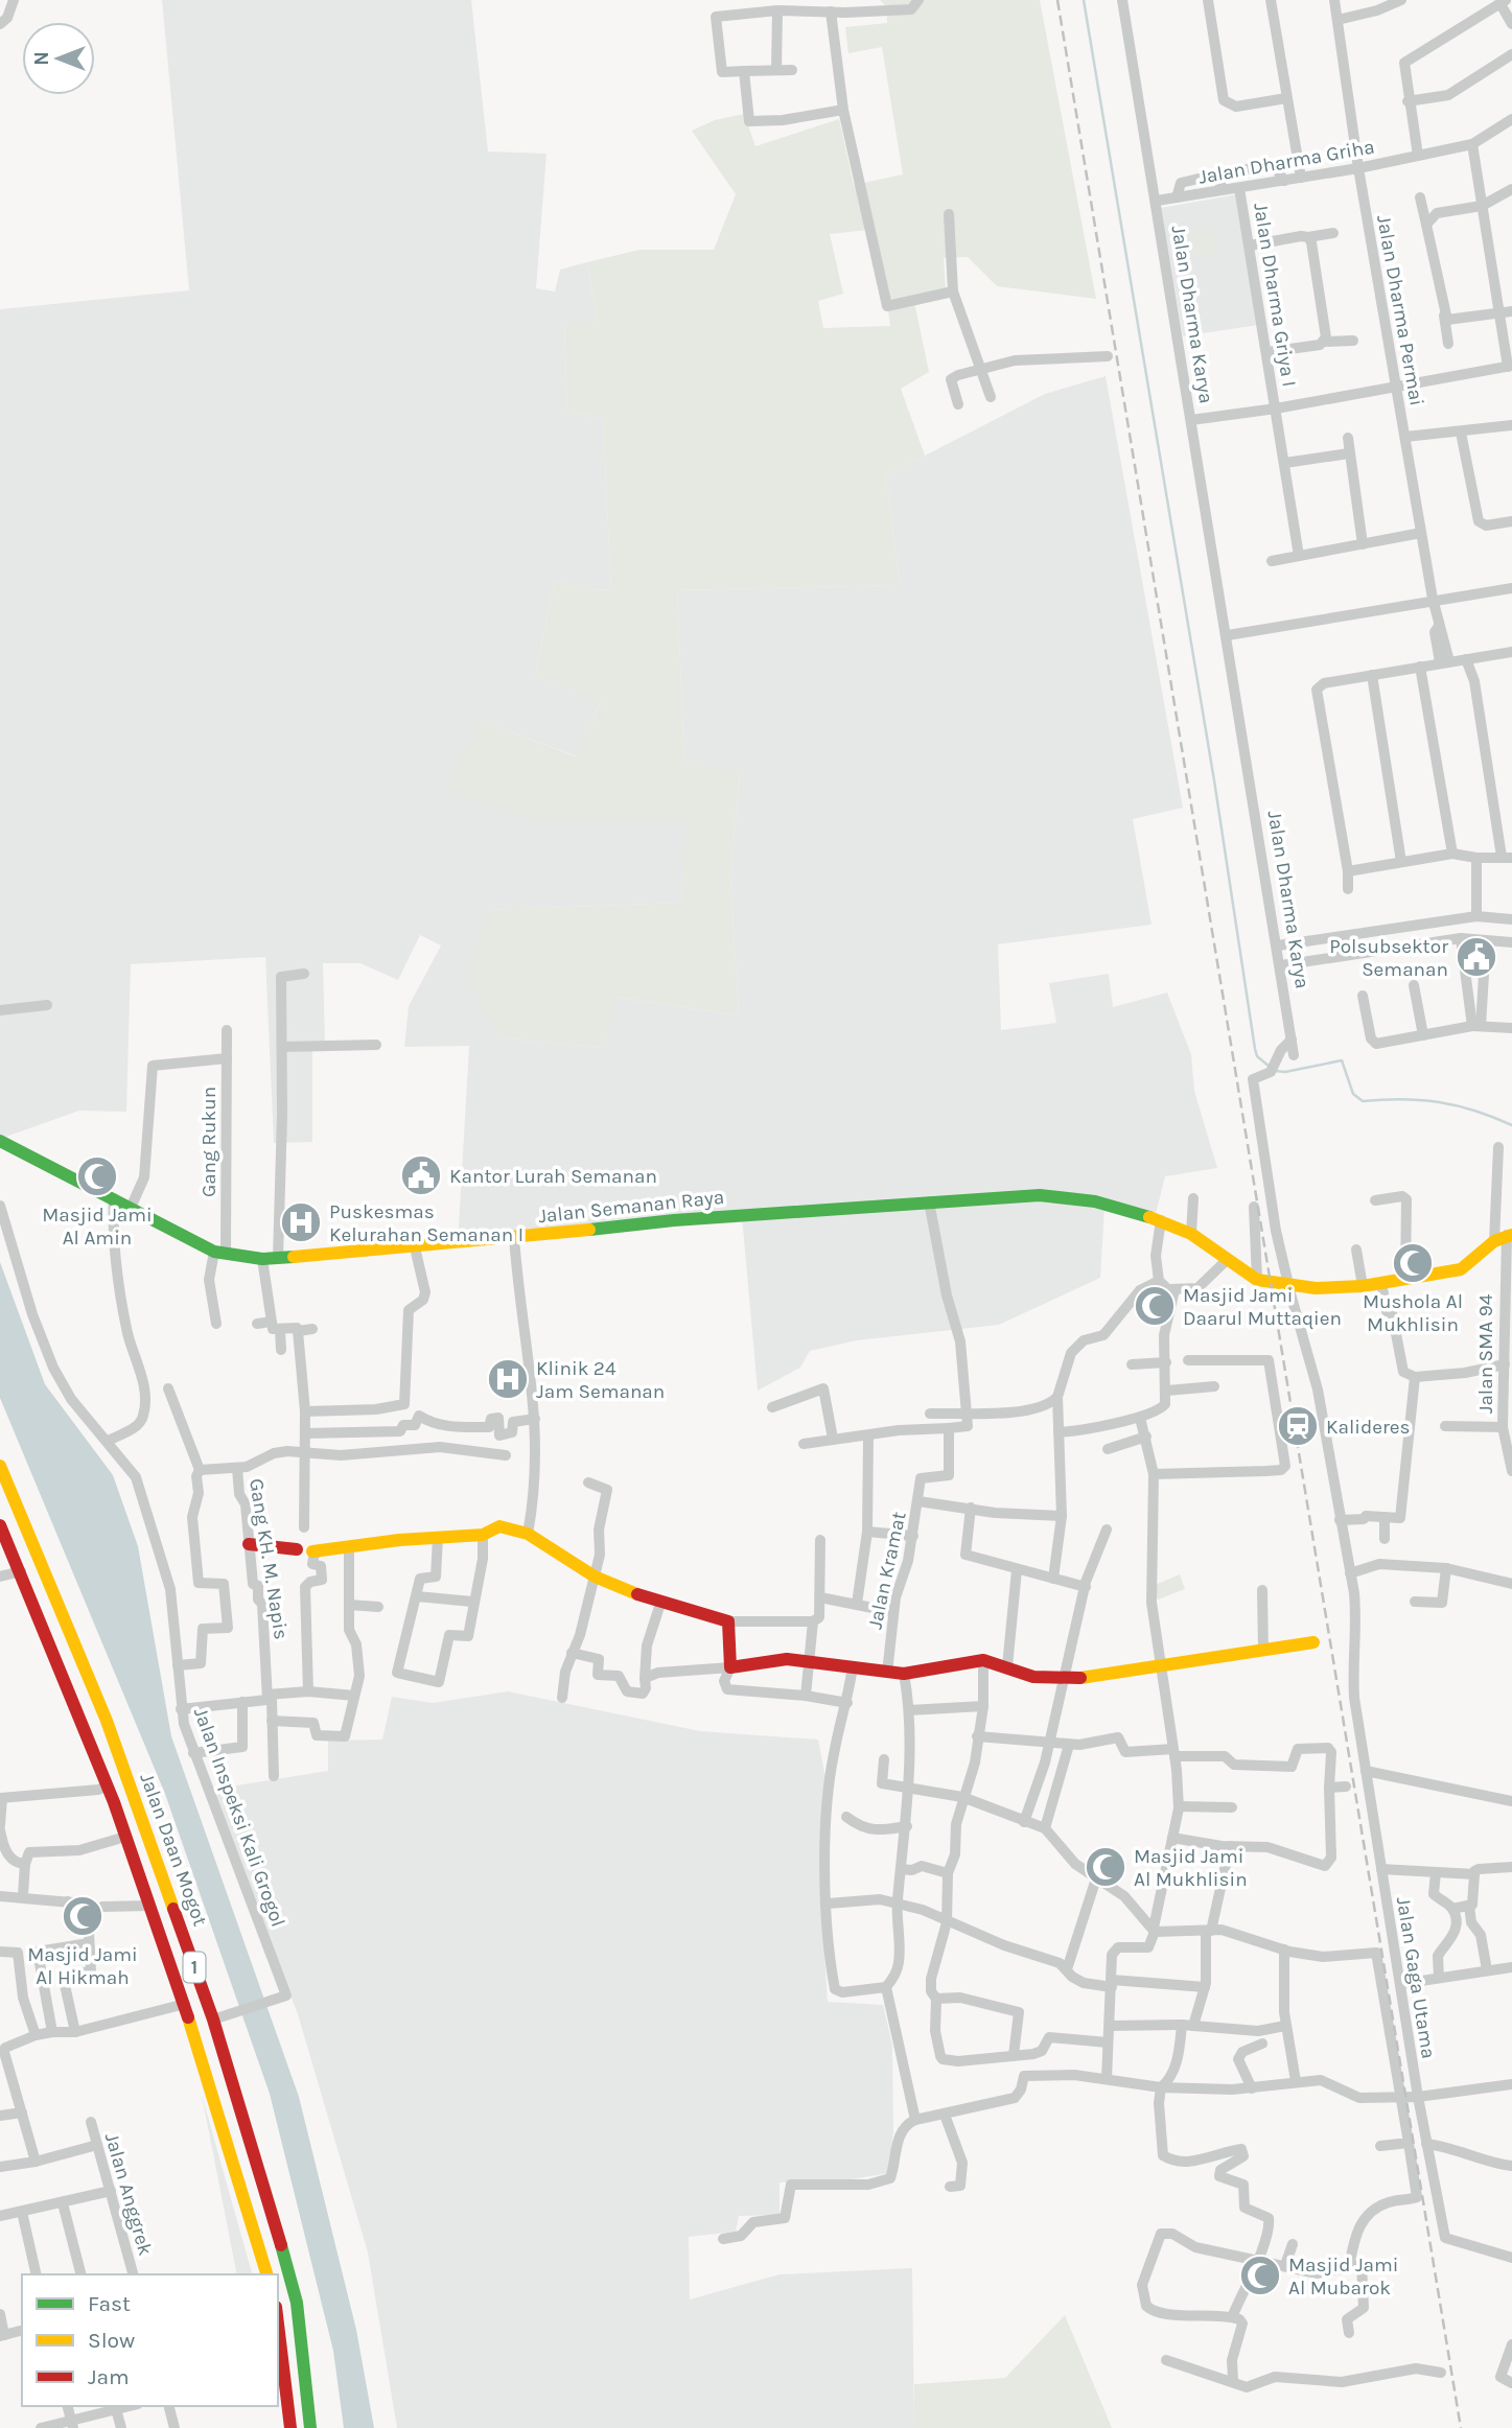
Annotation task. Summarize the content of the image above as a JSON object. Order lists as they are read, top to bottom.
{
  "streets": {
    "main road": ["Jalan Semanan Raya", "Jalan Daan Mogot", "1"],
    "street": [
      "Jalan Dharma Griha",
      "Jalan Dharma Griya I",
      "Jalan Dharma Permai",
      "Jalan Dharma Karya",
      "Gang Rukun",
      "Jalan SMA 94",
      "Gang KH. M. Napis",
      "Jalan Kramat",
      "Jalan Inspeksi Kali Grogol",
      "Jalan Gaga Utama",
      "Jalan Anggrek"
    ]
  },
  "crossings": [
    ["Jalan Dharma Griha", "Jalan Dharma Griya I"],
    ["Jalan Dharma Griha", "Jalan Dharma Permai"],
    ["Jalan Dharma Griha", "Jalan Dharma Karya"],
    ["Jalan Dharma Karya", "Jalan Gaga Utama"],
    ["Gang Rukun", "Jalan Semanan Raya"],
    ["Jalan Semanan Raya", "Jalan SMA 94"],
    ["Jalan Semanan Raya", "Jalan Gaga Utama"],
    ["Jalan Inspeksi Kali Grogol", "Jalan Daan Mogot"]
  ],
  "places": {
    "public building": ["Polsubsektor Semanan", "Kantor Lurah Semanan"],
    "mosque": [
      "Masjid Jami Al Amin",
      "Mushola Al Mukhlisin",
      "Masjid Jami Daarul Muttaqien",
      "Masjid Jami Al Mukhlisin",
      "Masjid Jami Al Hikmah",
      "Masjid Jami Al Mubarok"
    ],
    "hospital": ["Puskesmas Kelurahan Semanan I", "Klinik 24 Jam Semanan"],
    "station": ["Kalideres"]
  },
  "legend": ["Fast", "Slow", "Jam"],
  "north": "left"
}
